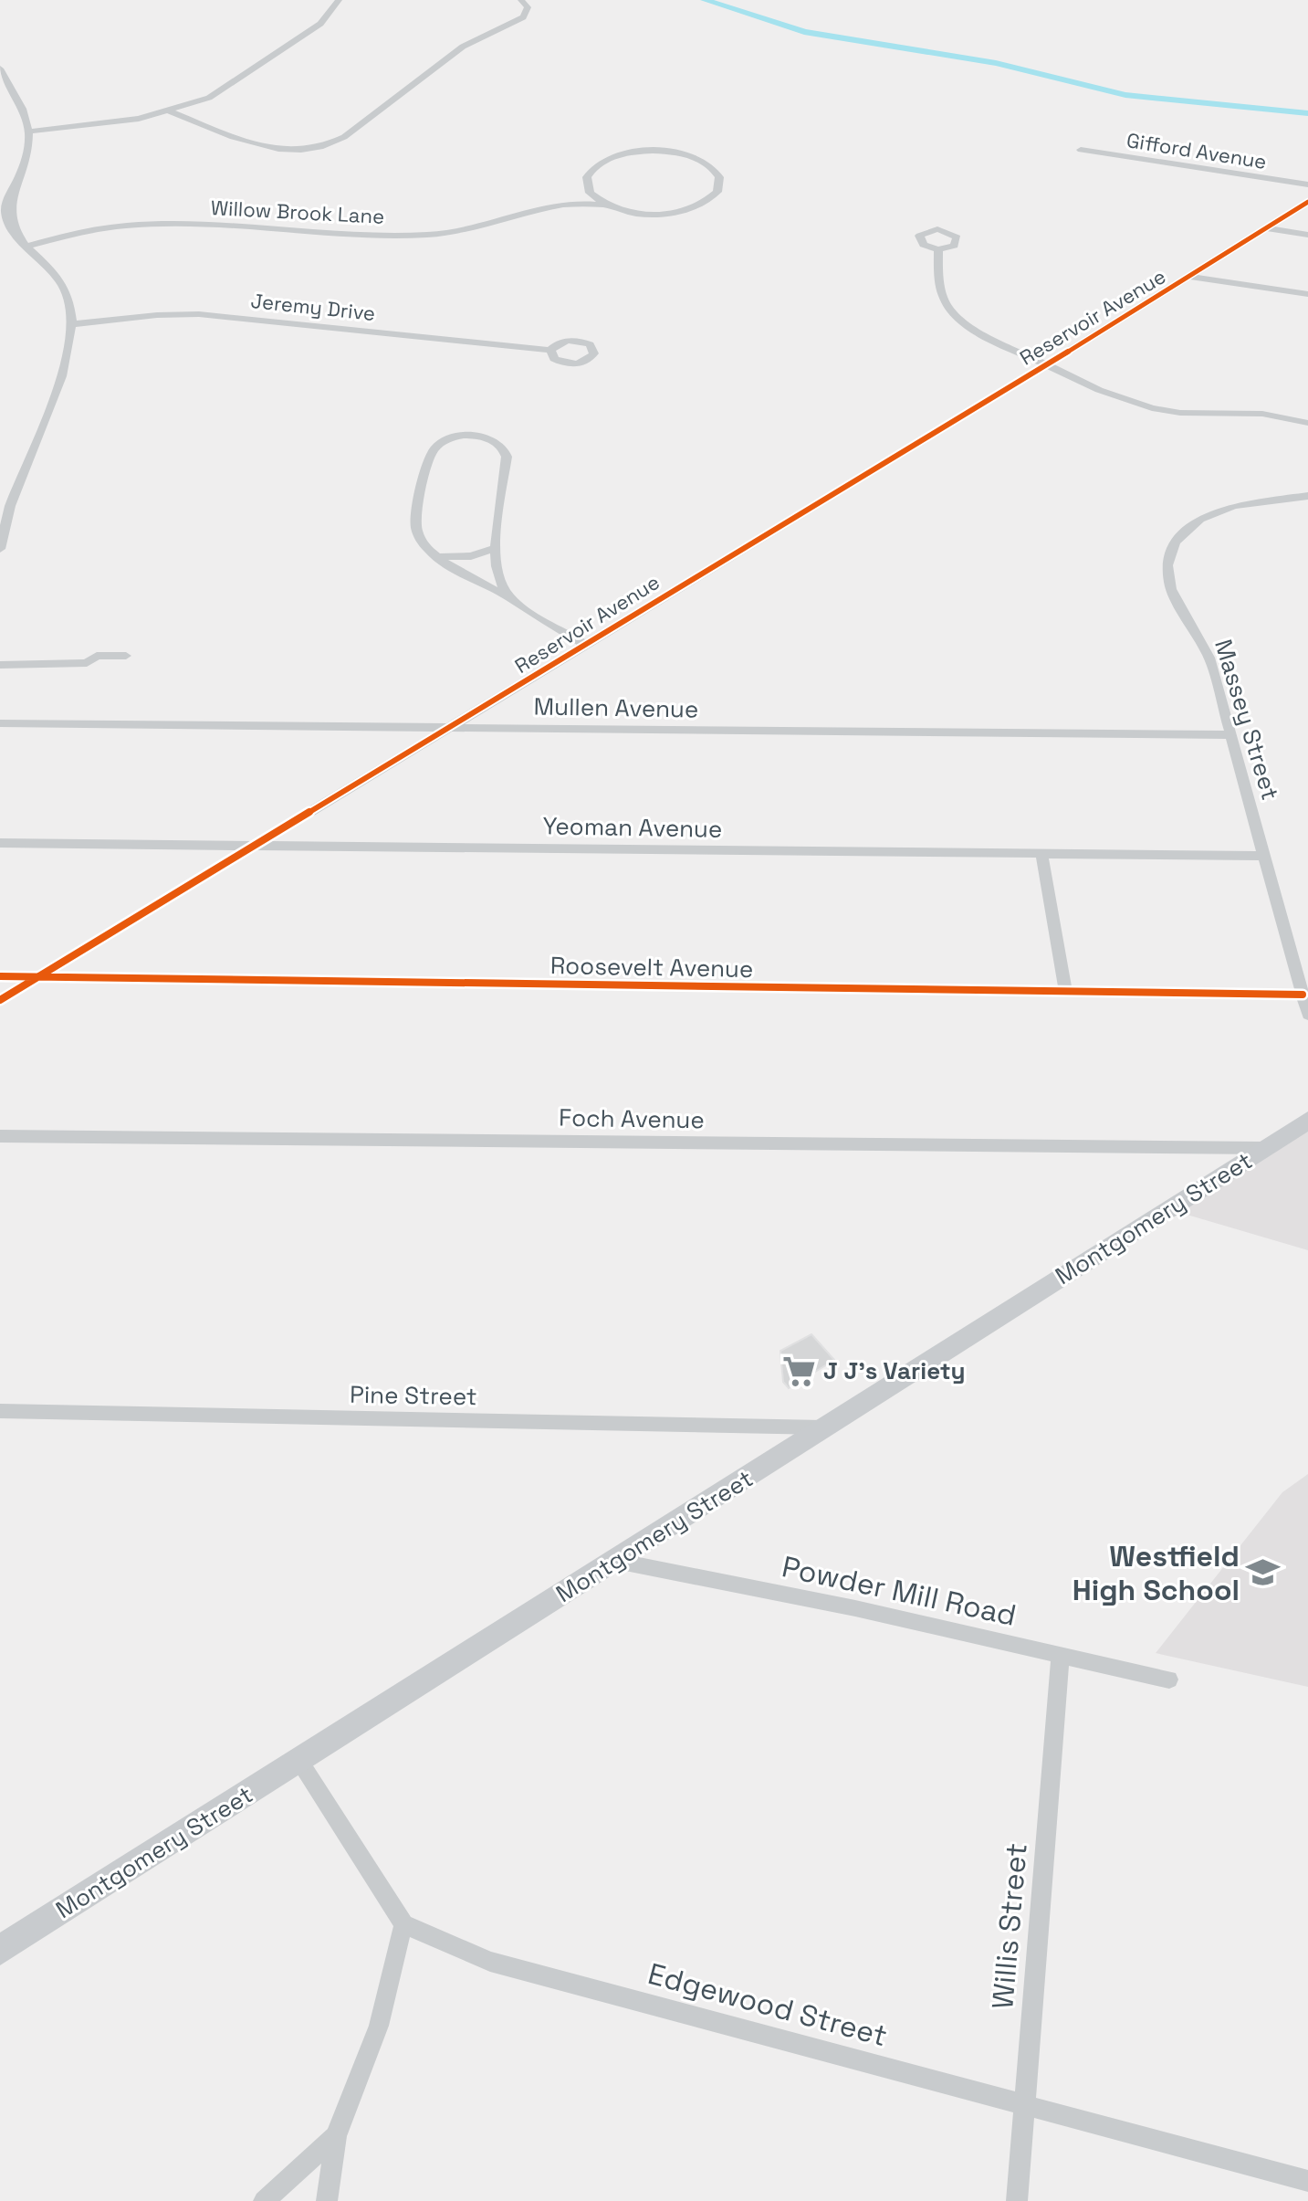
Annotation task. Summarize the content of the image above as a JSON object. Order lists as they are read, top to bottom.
{
  "streets": {
    "main road": ["Montgomery Street"],
    "street": [
      "Gifford Avenue",
      "Willow Brook Lane",
      "Jeremy Drive",
      "Reservoir Avenue",
      "Mullen Avenue",
      "Massey Street",
      "Yeoman Avenue",
      "Roosevelt Avenue",
      "Foch Avenue",
      "Pine Street",
      "Powder Mill Road",
      "Willis Street",
      "Edgewood Street"
    ]
  },
  "crossings": [
    ["Reservoir Avenue", "Mullen Avenue"],
    ["Reservoir Avenue", "Yeoman Avenue"],
    ["Reservoir Avenue", "Roosevelt Avenue"],
    ["Mullen Avenue", "Massey Street"],
    ["Massey Street", "Yeoman Avenue"],
    ["Massey Street", "Roosevelt Avenue"],
    ["Foch Avenue", "Montgomery Street"],
    ["Montgomery Street", "Pine Street"],
    ["Montgomery Street", "Powder Mill Road"],
    ["Powder Mill Road", "Willis Street"],
    ["Willis Street", "Edgewood Street"]
  ],
  "places": {
    "supermarket": ["J J's Variety"],
    "school or university": ["Westfield High School"]
  }
}
